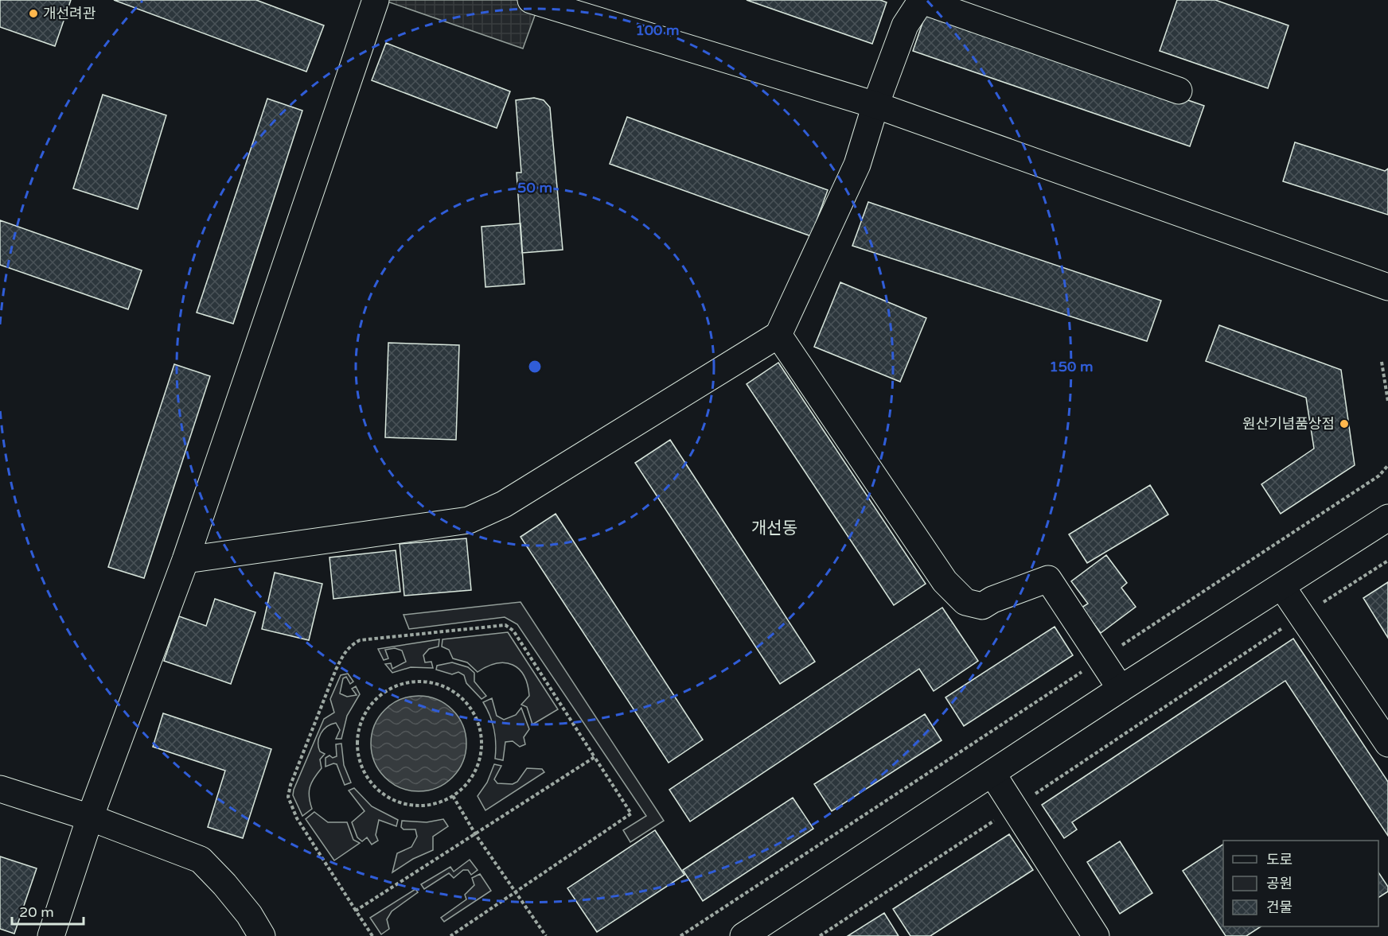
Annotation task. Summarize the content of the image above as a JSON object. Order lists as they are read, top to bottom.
{
  "districts": ["개선동"],
  "places": ["개선려관", "원산기념품상점"],
  "legend": ["도로", "공원", "건물"],
  "scale_bar": "20 m",
  "rings": ["100 m", "50 m", "150 m"]
}
